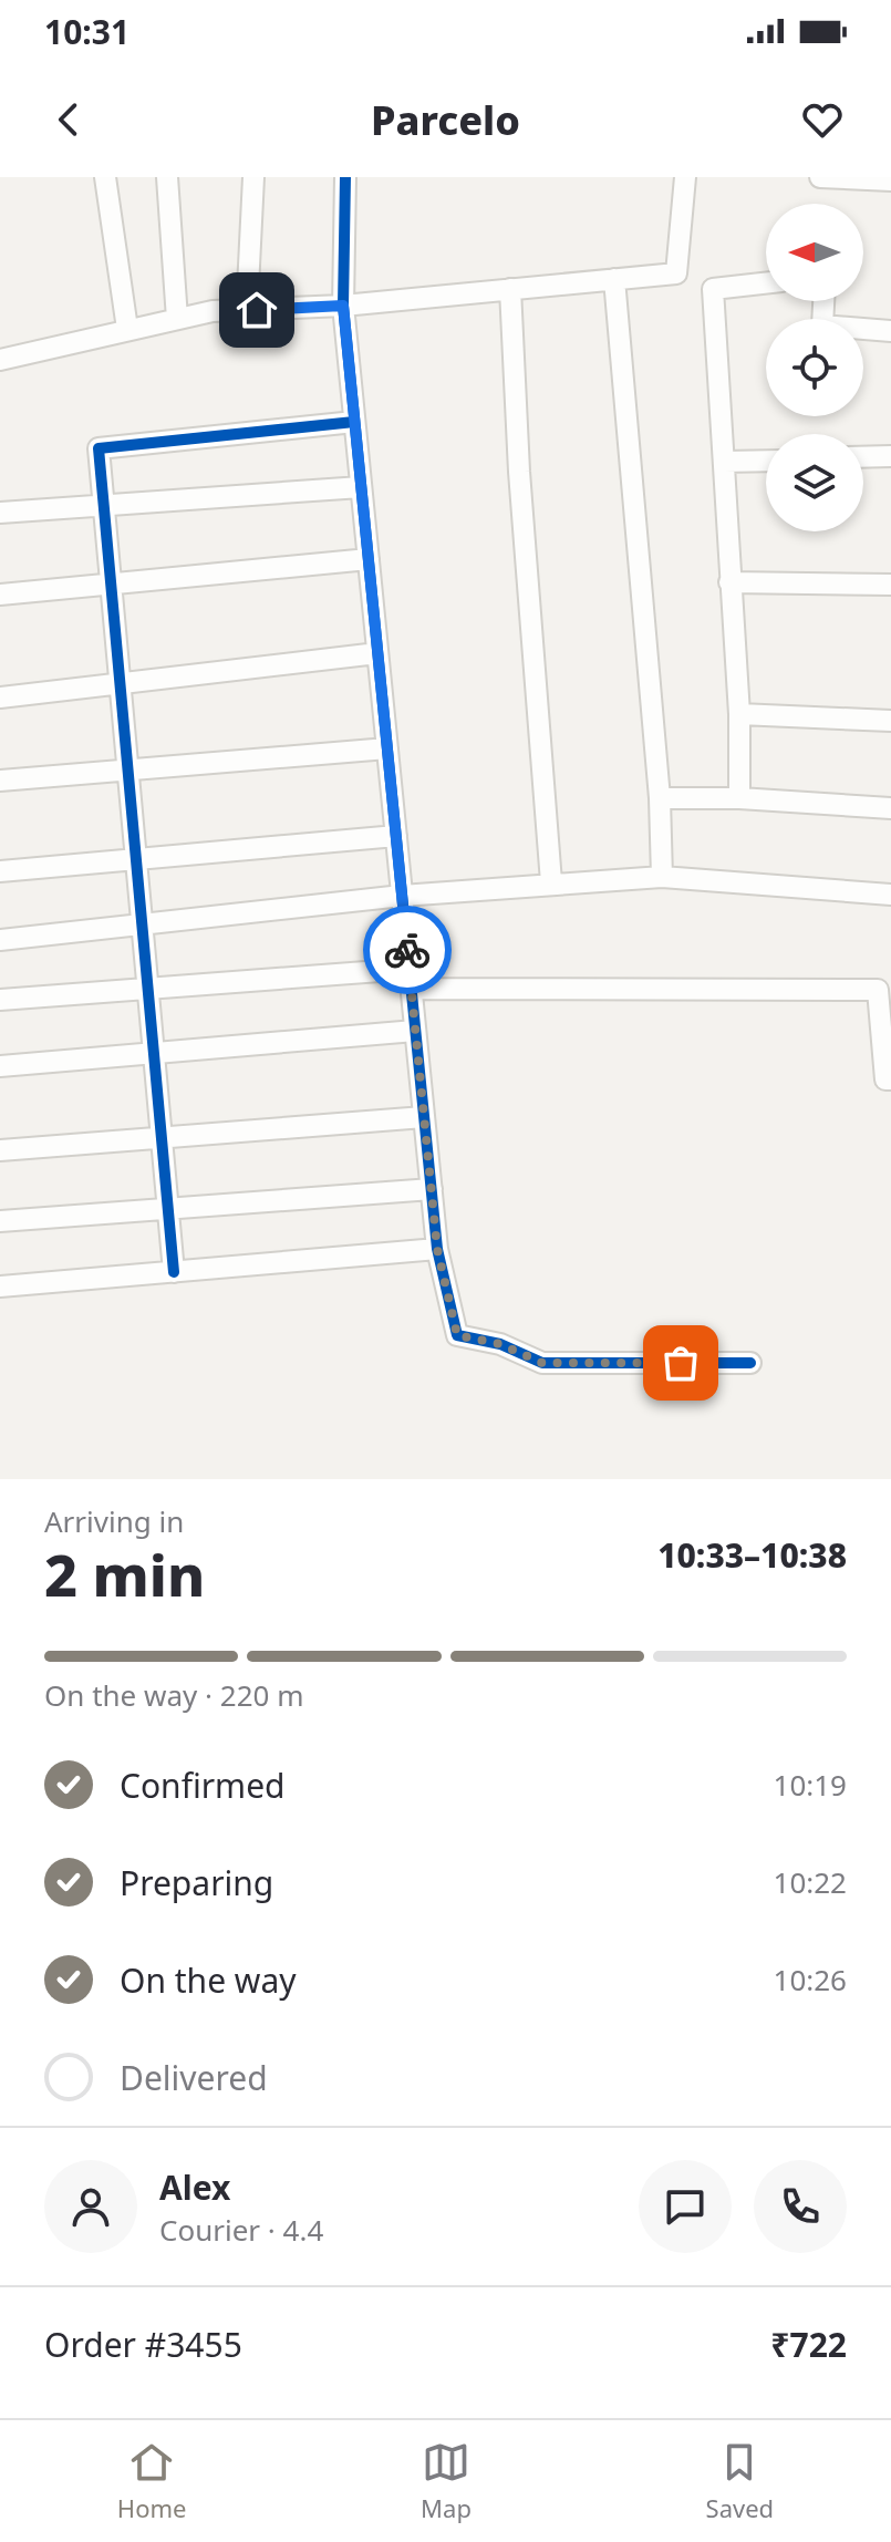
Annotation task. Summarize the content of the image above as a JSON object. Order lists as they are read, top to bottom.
{
  "north": "left",
  "page": {
    "status": "10:31",
    "header": "Parcelo",
    "heading": ["2 min", "Arriving in", "10:33–10:38"],
    "panel": [
      "Alex",
      "Courier · 4.4",
      "Order #3455",
      "₹722"
    ],
    "bar": "On the way · 220 m",
    "list": [
      ["Confirmed", "10:19"],
      ["Preparing", "10:22"],
      ["On the way", "10:26"],
      "Delivered"
    ],
    "tabs": ["Home", "Map", "Saved"]
  }
}
